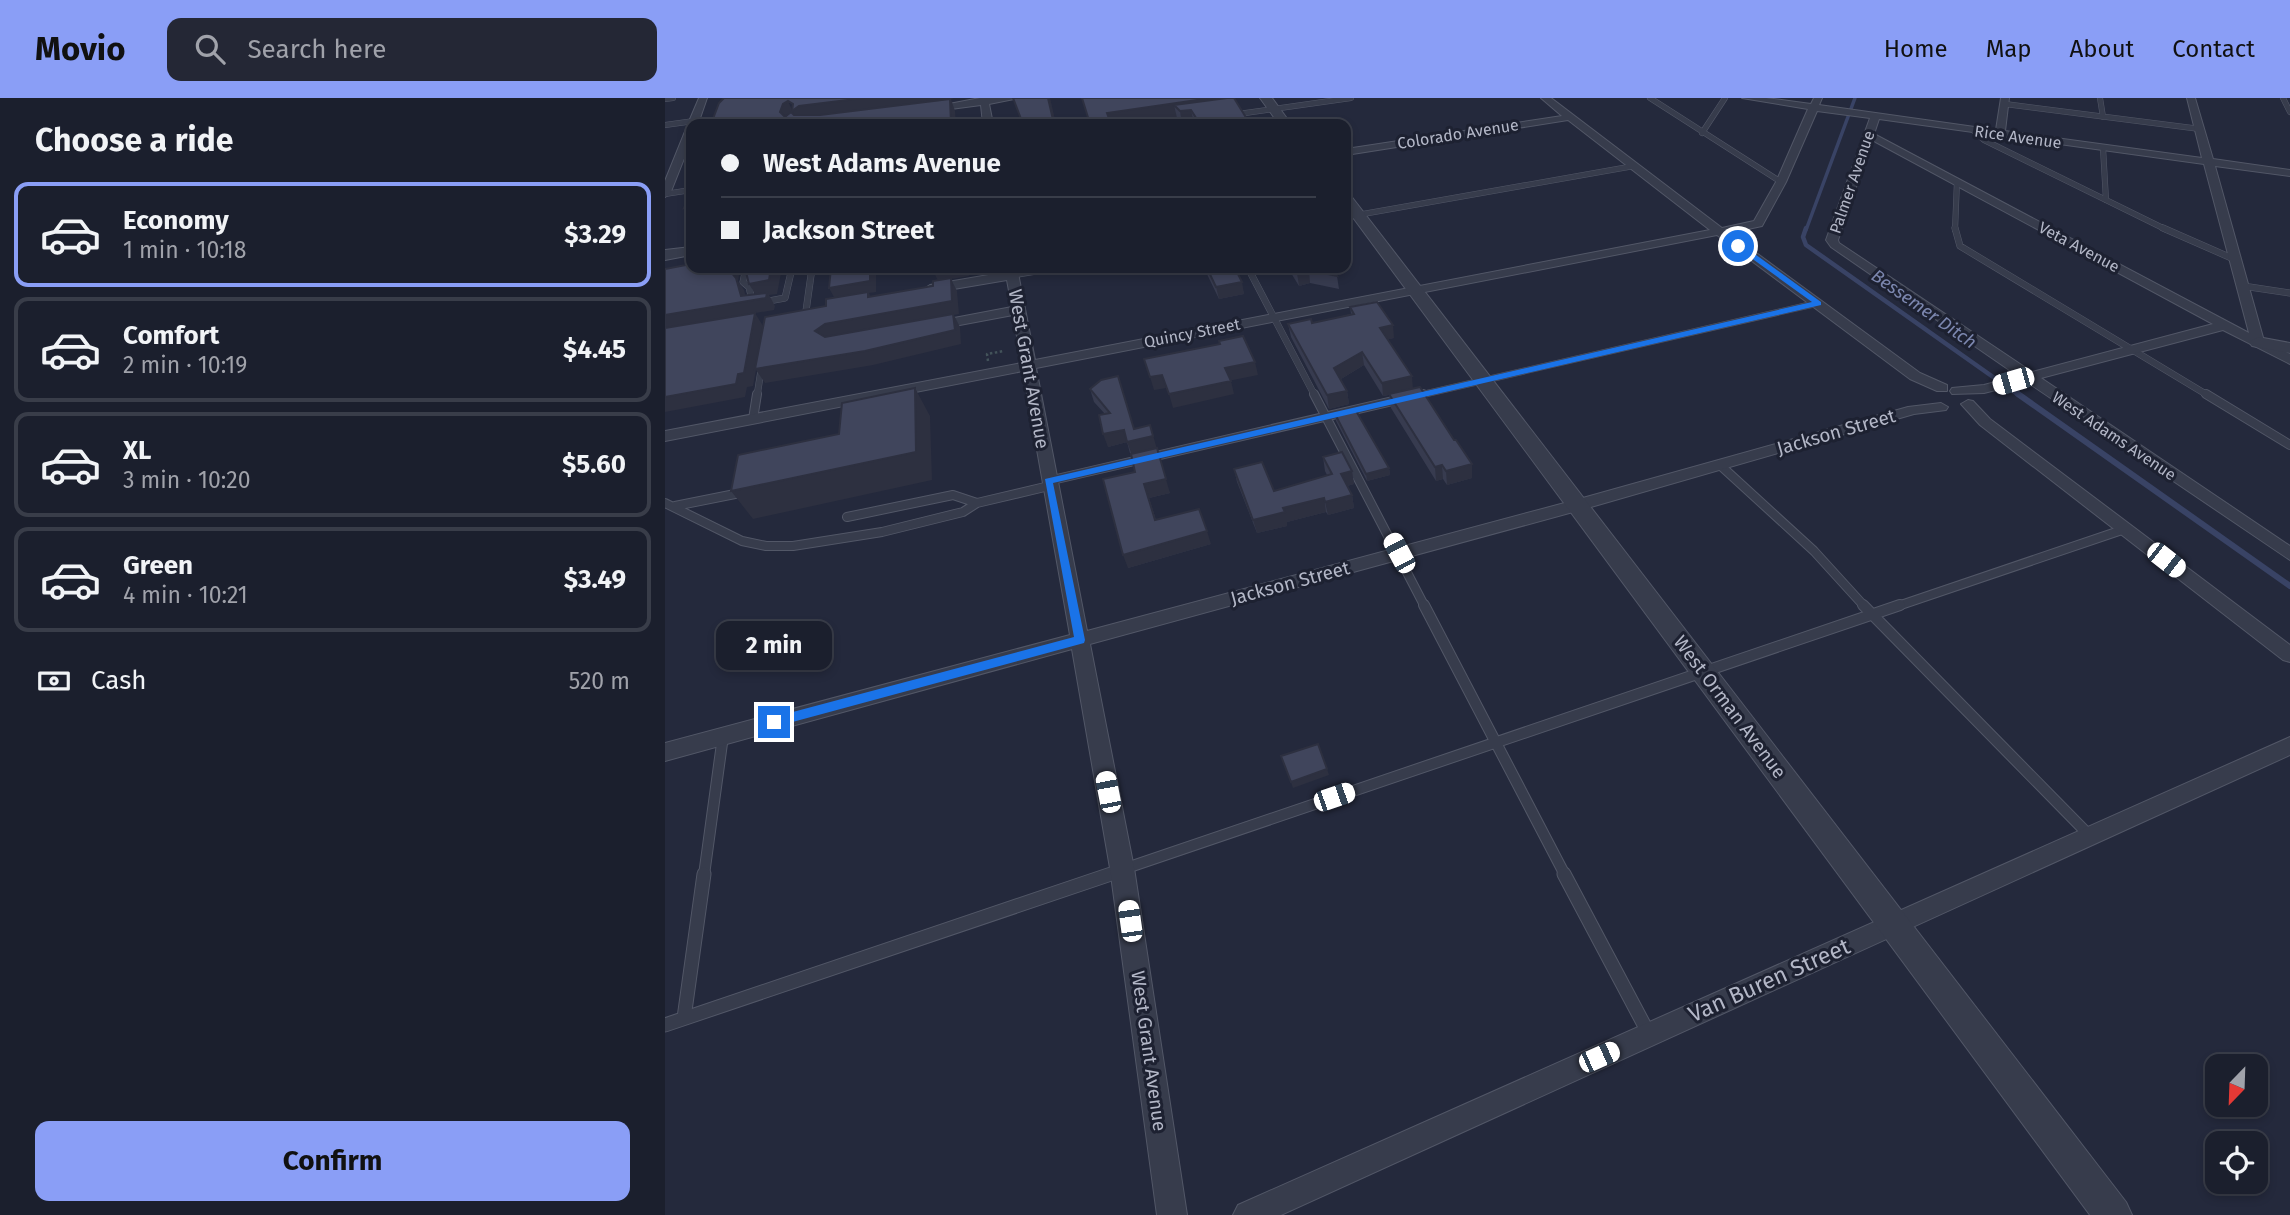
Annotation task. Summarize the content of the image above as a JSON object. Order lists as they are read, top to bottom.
{
  "streets": {
    "street": [
      "Colorado Avenue",
      "Rice Avenue",
      "Palmer Avenue",
      "Veta Avenue",
      "Quincy Street",
      "West Grant Avenue",
      "Jackson Street",
      "West Adams Avenue",
      "West Orman Avenue",
      "Van Buren Street"
    ]
  },
  "crossings": [
    ["Rice Avenue", "Palmer Avenue"],
    ["Palmer Avenue", "Veta Avenue"],
    ["Palmer Avenue", "West Adams Avenue"],
    ["Veta Avenue", "Jackson Street"],
    ["Quincy Street", "West Grant Avenue"],
    ["Quincy Street", "West Orman Avenue"],
    ["West Grant Avenue", "Jackson Street"],
    ["Jackson Street", "West Adams Avenue"],
    ["Jackson Street", "West Orman Avenue"],
    ["West Orman Avenue", "Van Buren Street"]
  ],
  "water": ["Bessemer Ditch"],
  "north": "bottom left",
  "page": {
    "header": "Movio",
    "search": "Search here",
    "nav": [
      "Home",
      "Map",
      "About",
      "Contact"
    ],
    "heading": "Choose a ride",
    "banner": ["West Adams Avenue", "Jackson Street"],
    "list": [
      {
        "name": "Economy",
        "note": "1 min · 10:18",
        "value": "$3.29"
      },
      {
        "name": "Comfort",
        "note": "2 min · 10:19",
        "value": "$4.45"
      },
      {
        "name": "XL",
        "note": "3 min · 10:20",
        "value": "$5.60"
      },
      {
        "name": "Green",
        "note": "4 min · 10:21",
        "value": "$3.49"
      }
    ],
    "bubble": "2 min",
    "pay": ["Cash", "520 m"],
    "buttons": "Confirm"
  }
}
